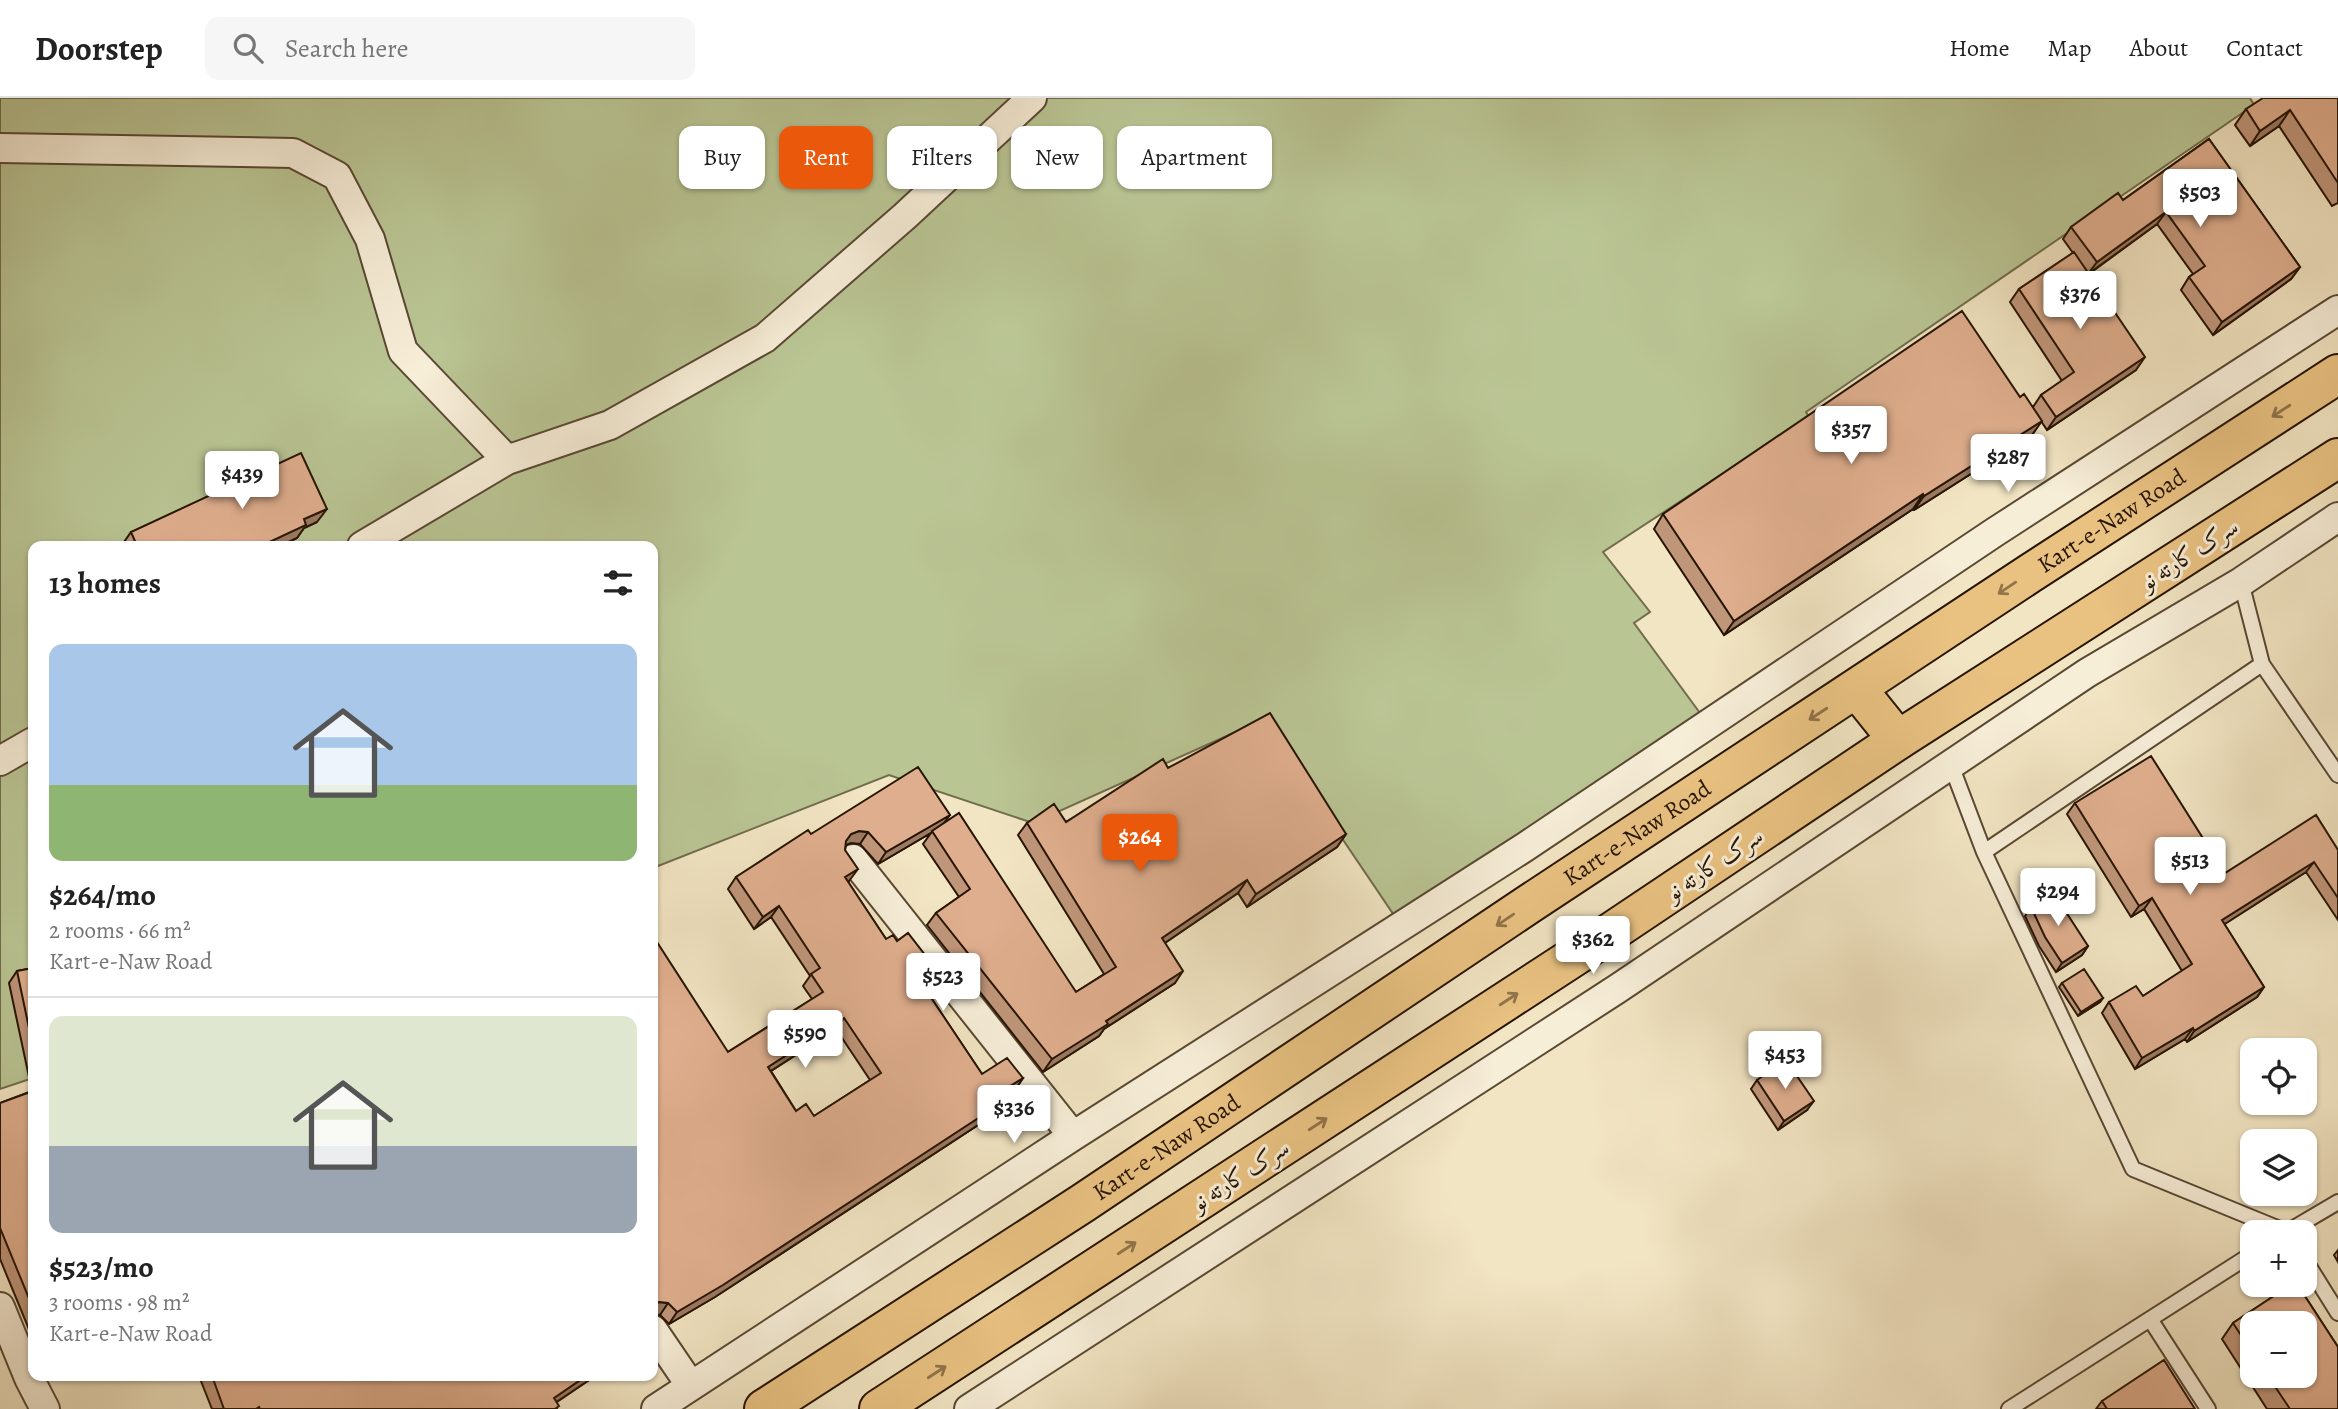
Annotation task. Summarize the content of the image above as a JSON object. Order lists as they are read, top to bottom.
{
  "streets": {
    "highway": ["Kart-e-Naw Road", "سرک کارته نو"]
  },
  "one_way": ["Kart-e-Naw Road", "سرک کارته نو"],
  "page": {
    "header": "Doorstep",
    "search": "Search here",
    "nav": [
      "Home",
      "Map",
      "About",
      "Contact"
    ],
    "chip": [
      "Buy",
      "Rent",
      "Filters",
      "New",
      "Apartment"
    ],
    "price": [
      "$503",
      "$376",
      "$357",
      "$287",
      "$439",
      "$264",
      "$513",
      "$294",
      "$362",
      "$523",
      "$590",
      "$453",
      "$336"
    ],
    "heading": "13 homes",
    "list": [
      {
        "name": "$264/mo",
        "note": "2 rooms · 66 m² · Kart-e-Naw Road"
      },
      {
        "name": "$523/mo",
        "note": "3 rooms · 98 m² · Kart-e-Naw Road"
      }
    ],
    "map_buttons": ["+", "−"]
  }
}
